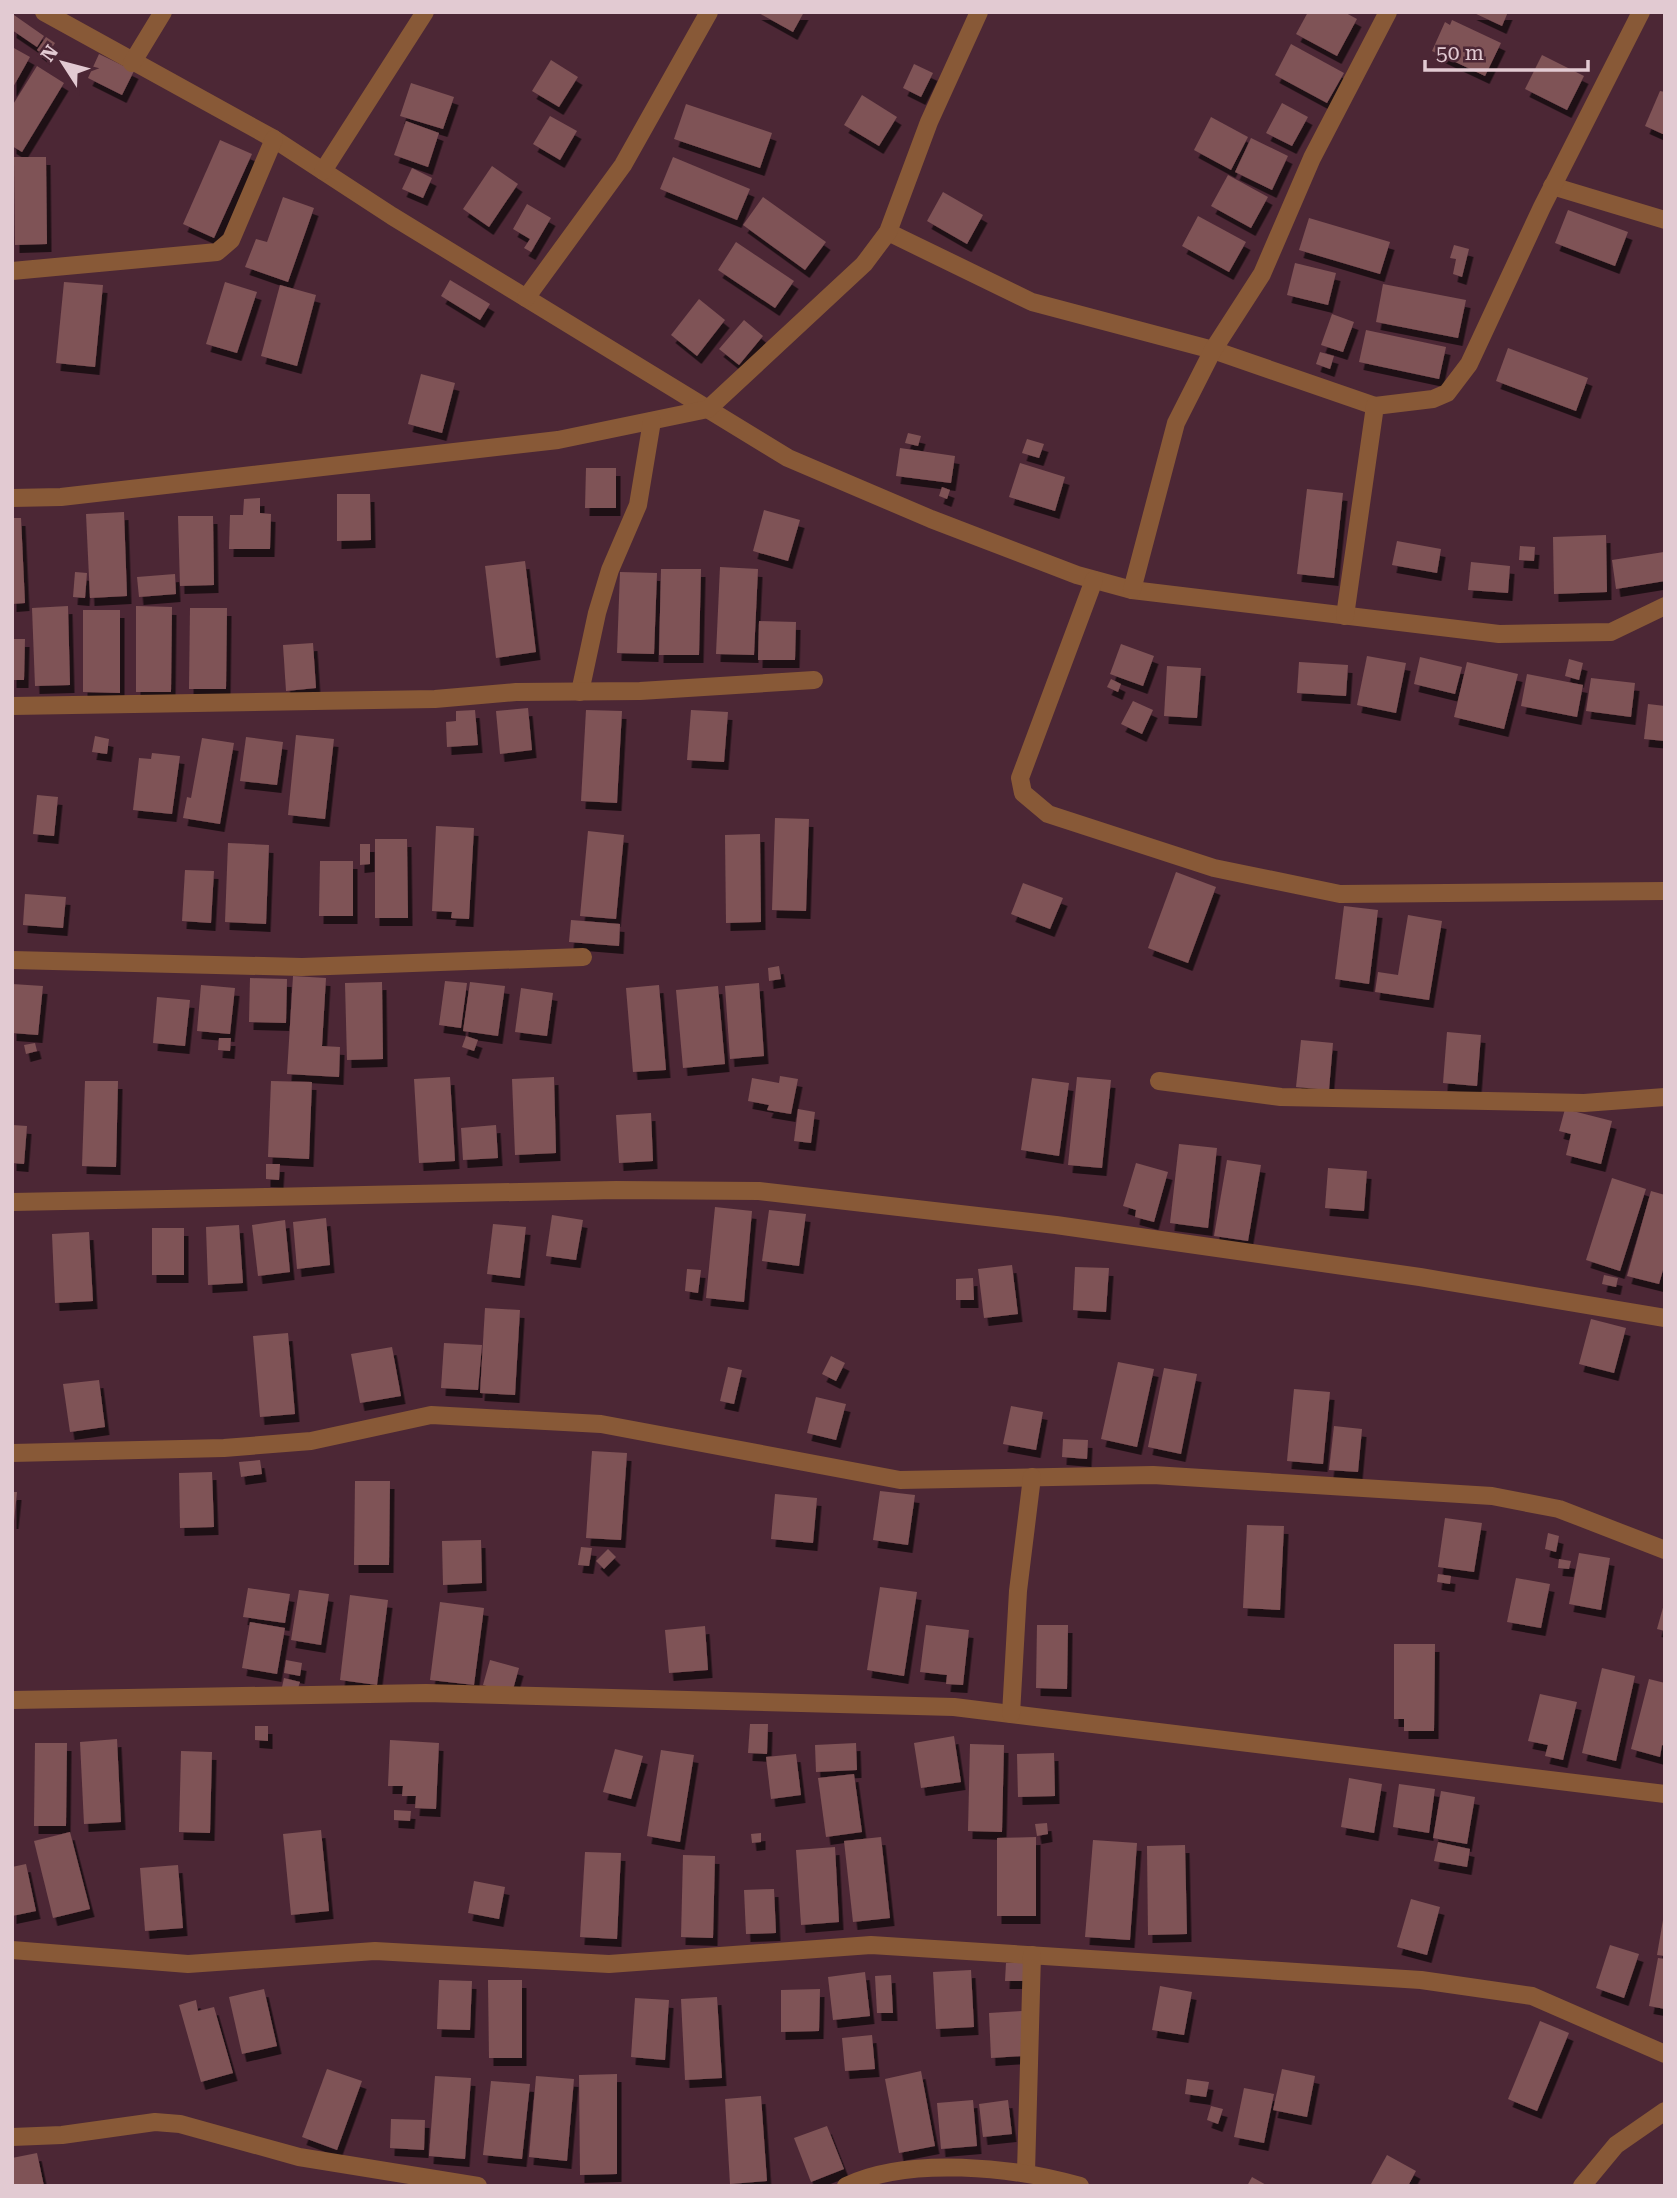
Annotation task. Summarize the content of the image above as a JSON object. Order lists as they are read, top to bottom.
{
  "scale_bar": "50 m",
  "north": "top left"
}
